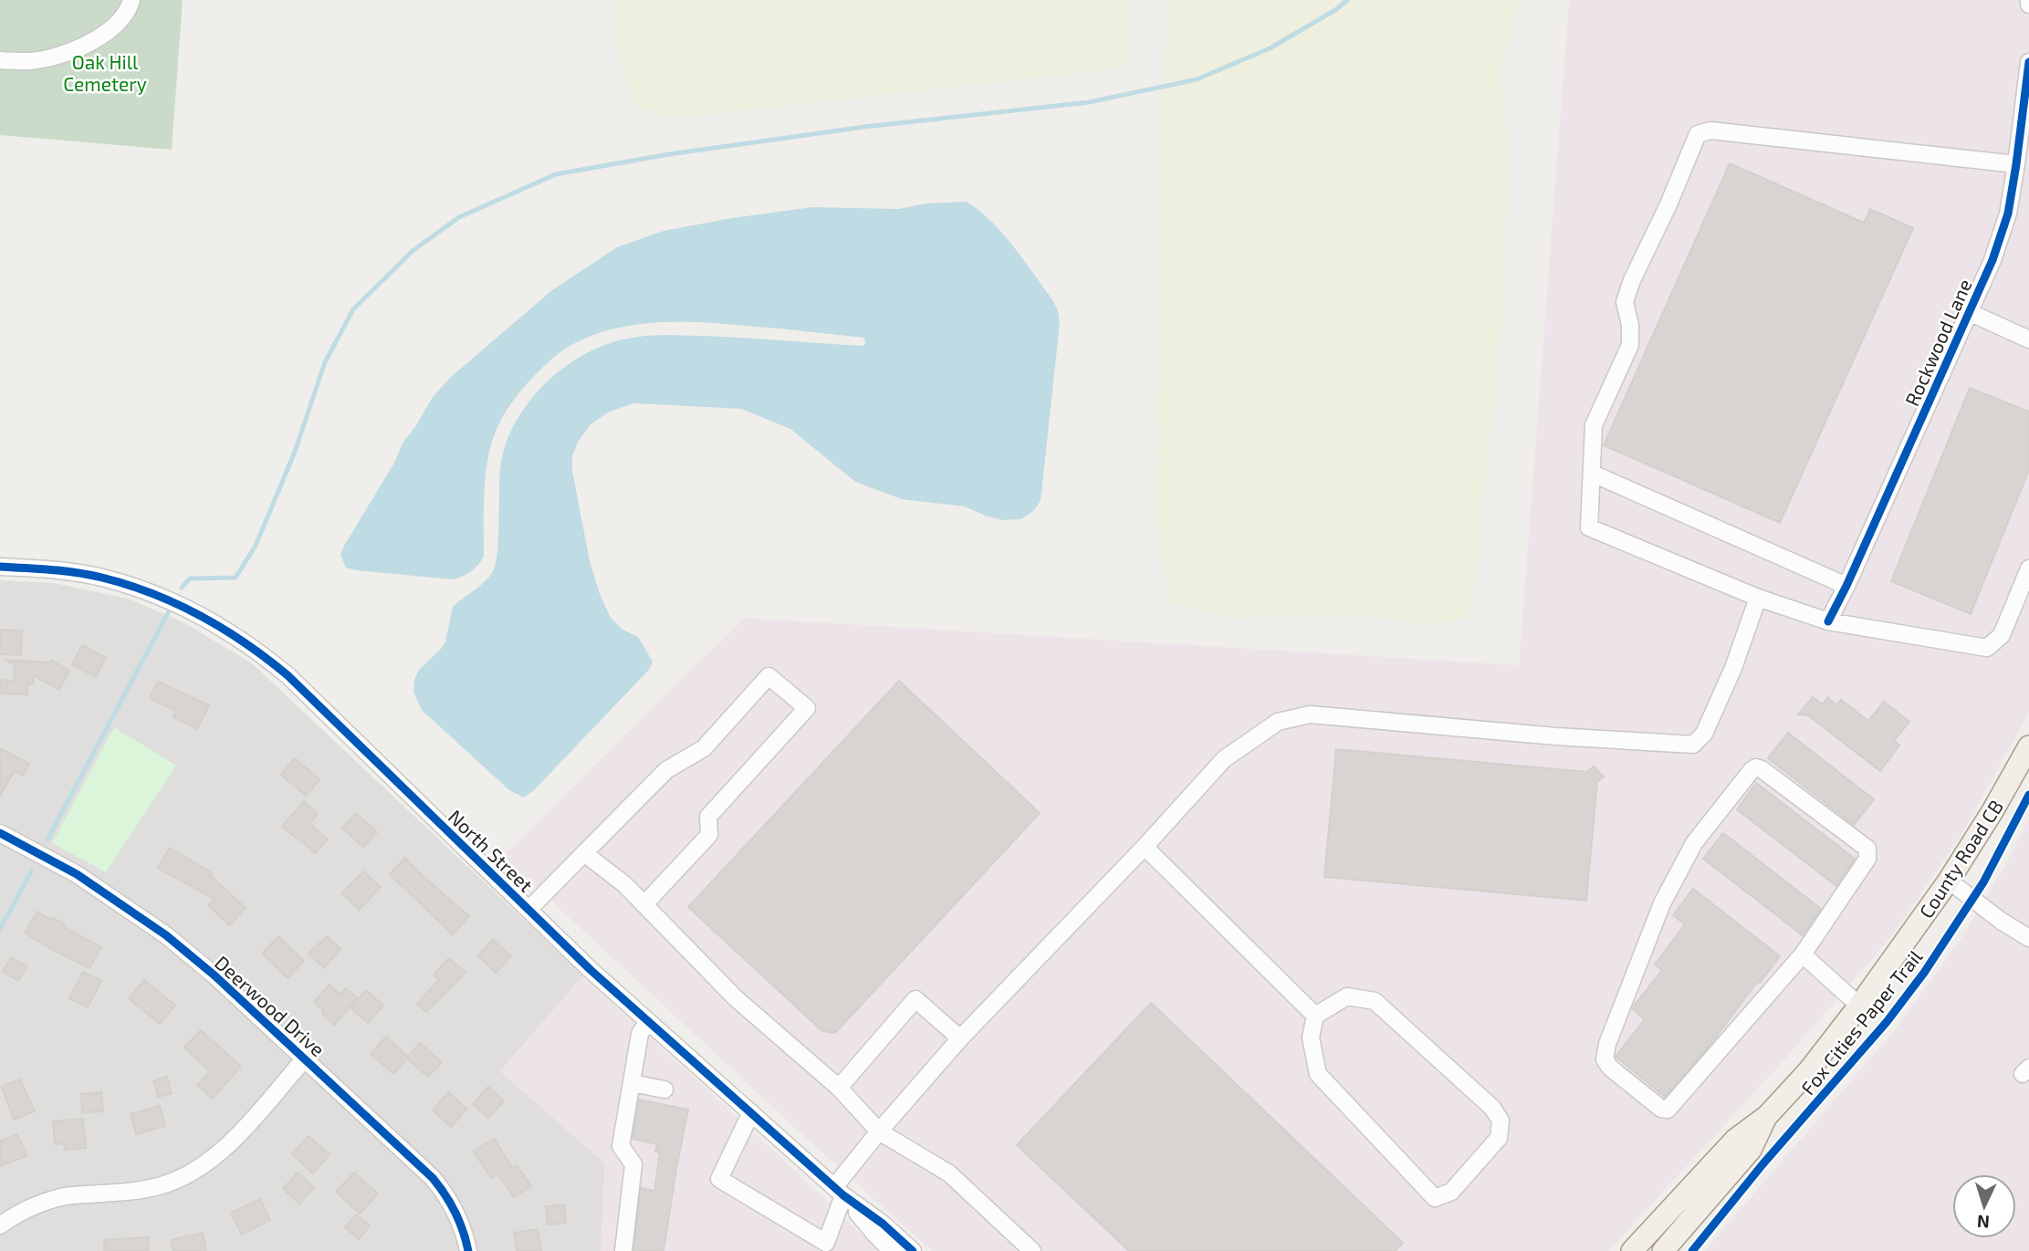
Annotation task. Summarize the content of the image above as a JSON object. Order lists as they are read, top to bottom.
{
  "streets": {
    "main road": ["County Road CB"],
    "street": ["Rockwood Lane", "North Street", "Deerwood Drive"],
    "cycle path": ["Fox Cities Paper Trail"]
  },
  "parks": ["Oak Hill Cemetery"],
  "north": "bottom"
}
